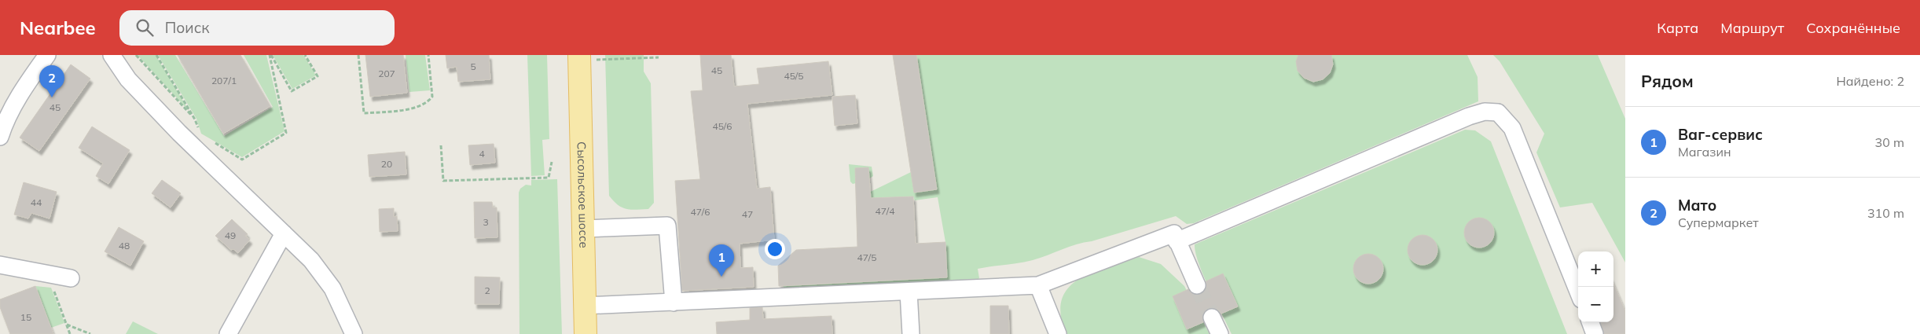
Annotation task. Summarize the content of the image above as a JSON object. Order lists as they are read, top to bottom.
{
  "streets": {
    "main road": ["Сысольское шоссе"]
  },
  "house_numbers": [
    "5",
    "45",
    "207",
    "45/5",
    "207/1",
    "45",
    "45/6",
    "4",
    "20",
    "44",
    "47/4",
    "47/6",
    "47",
    "3",
    "49",
    "48",
    "47/5",
    "2",
    "15"
  ],
  "page": {
    "header": "Nearbee",
    "search": "Поиск",
    "nav": ["Карта", "Маршрут", "Сохранённые"],
    "heading": ["Рядом", "Найдено: 2"],
    "pins": ["2", "1"],
    "list": [
      {
        "mark": "1",
        "name": "Ваг-сервис",
        "note": "Магазин",
        "value": "30 m"
      },
      {
        "mark": "2",
        "name": "Мато",
        "note": "Супермаркет",
        "value": "310 m"
      }
    ],
    "map_buttons": ["+", "−"]
  }
}
